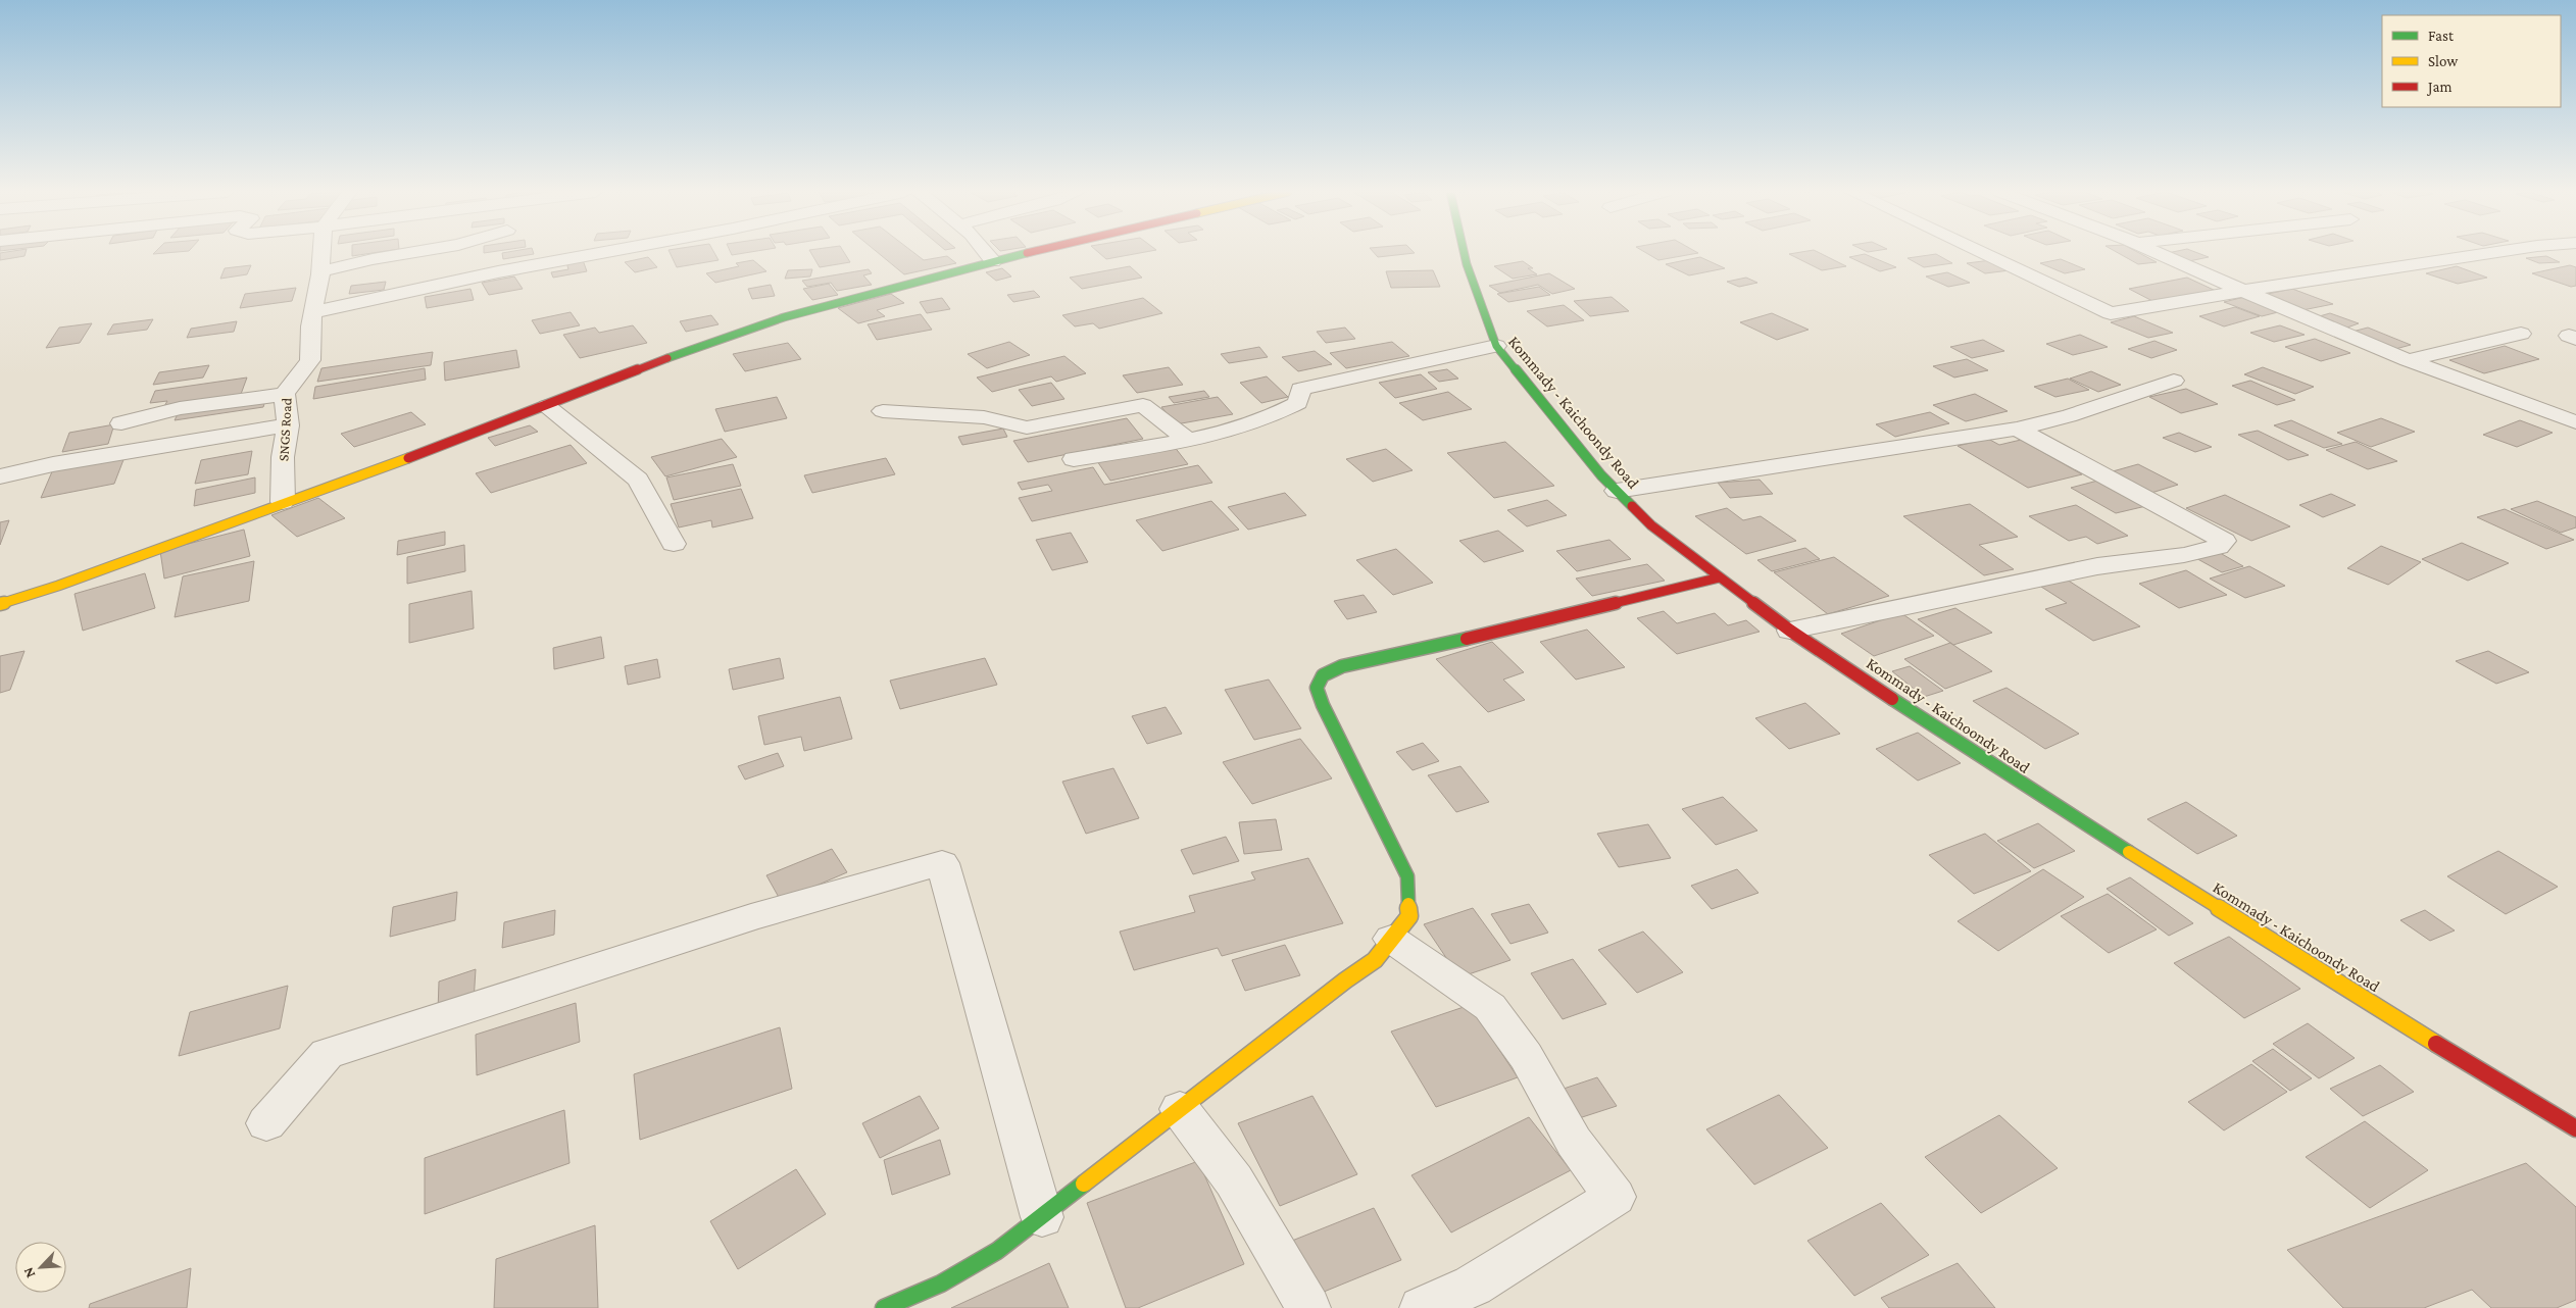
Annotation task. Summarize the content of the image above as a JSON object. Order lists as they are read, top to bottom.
{
  "streets": {
    "main road": ["Kommady - Kaichoondy Road"],
    "street": ["SNGS Road"]
  },
  "legend": ["Fast", "Slow", "Jam"],
  "north": "bottom left"
}
